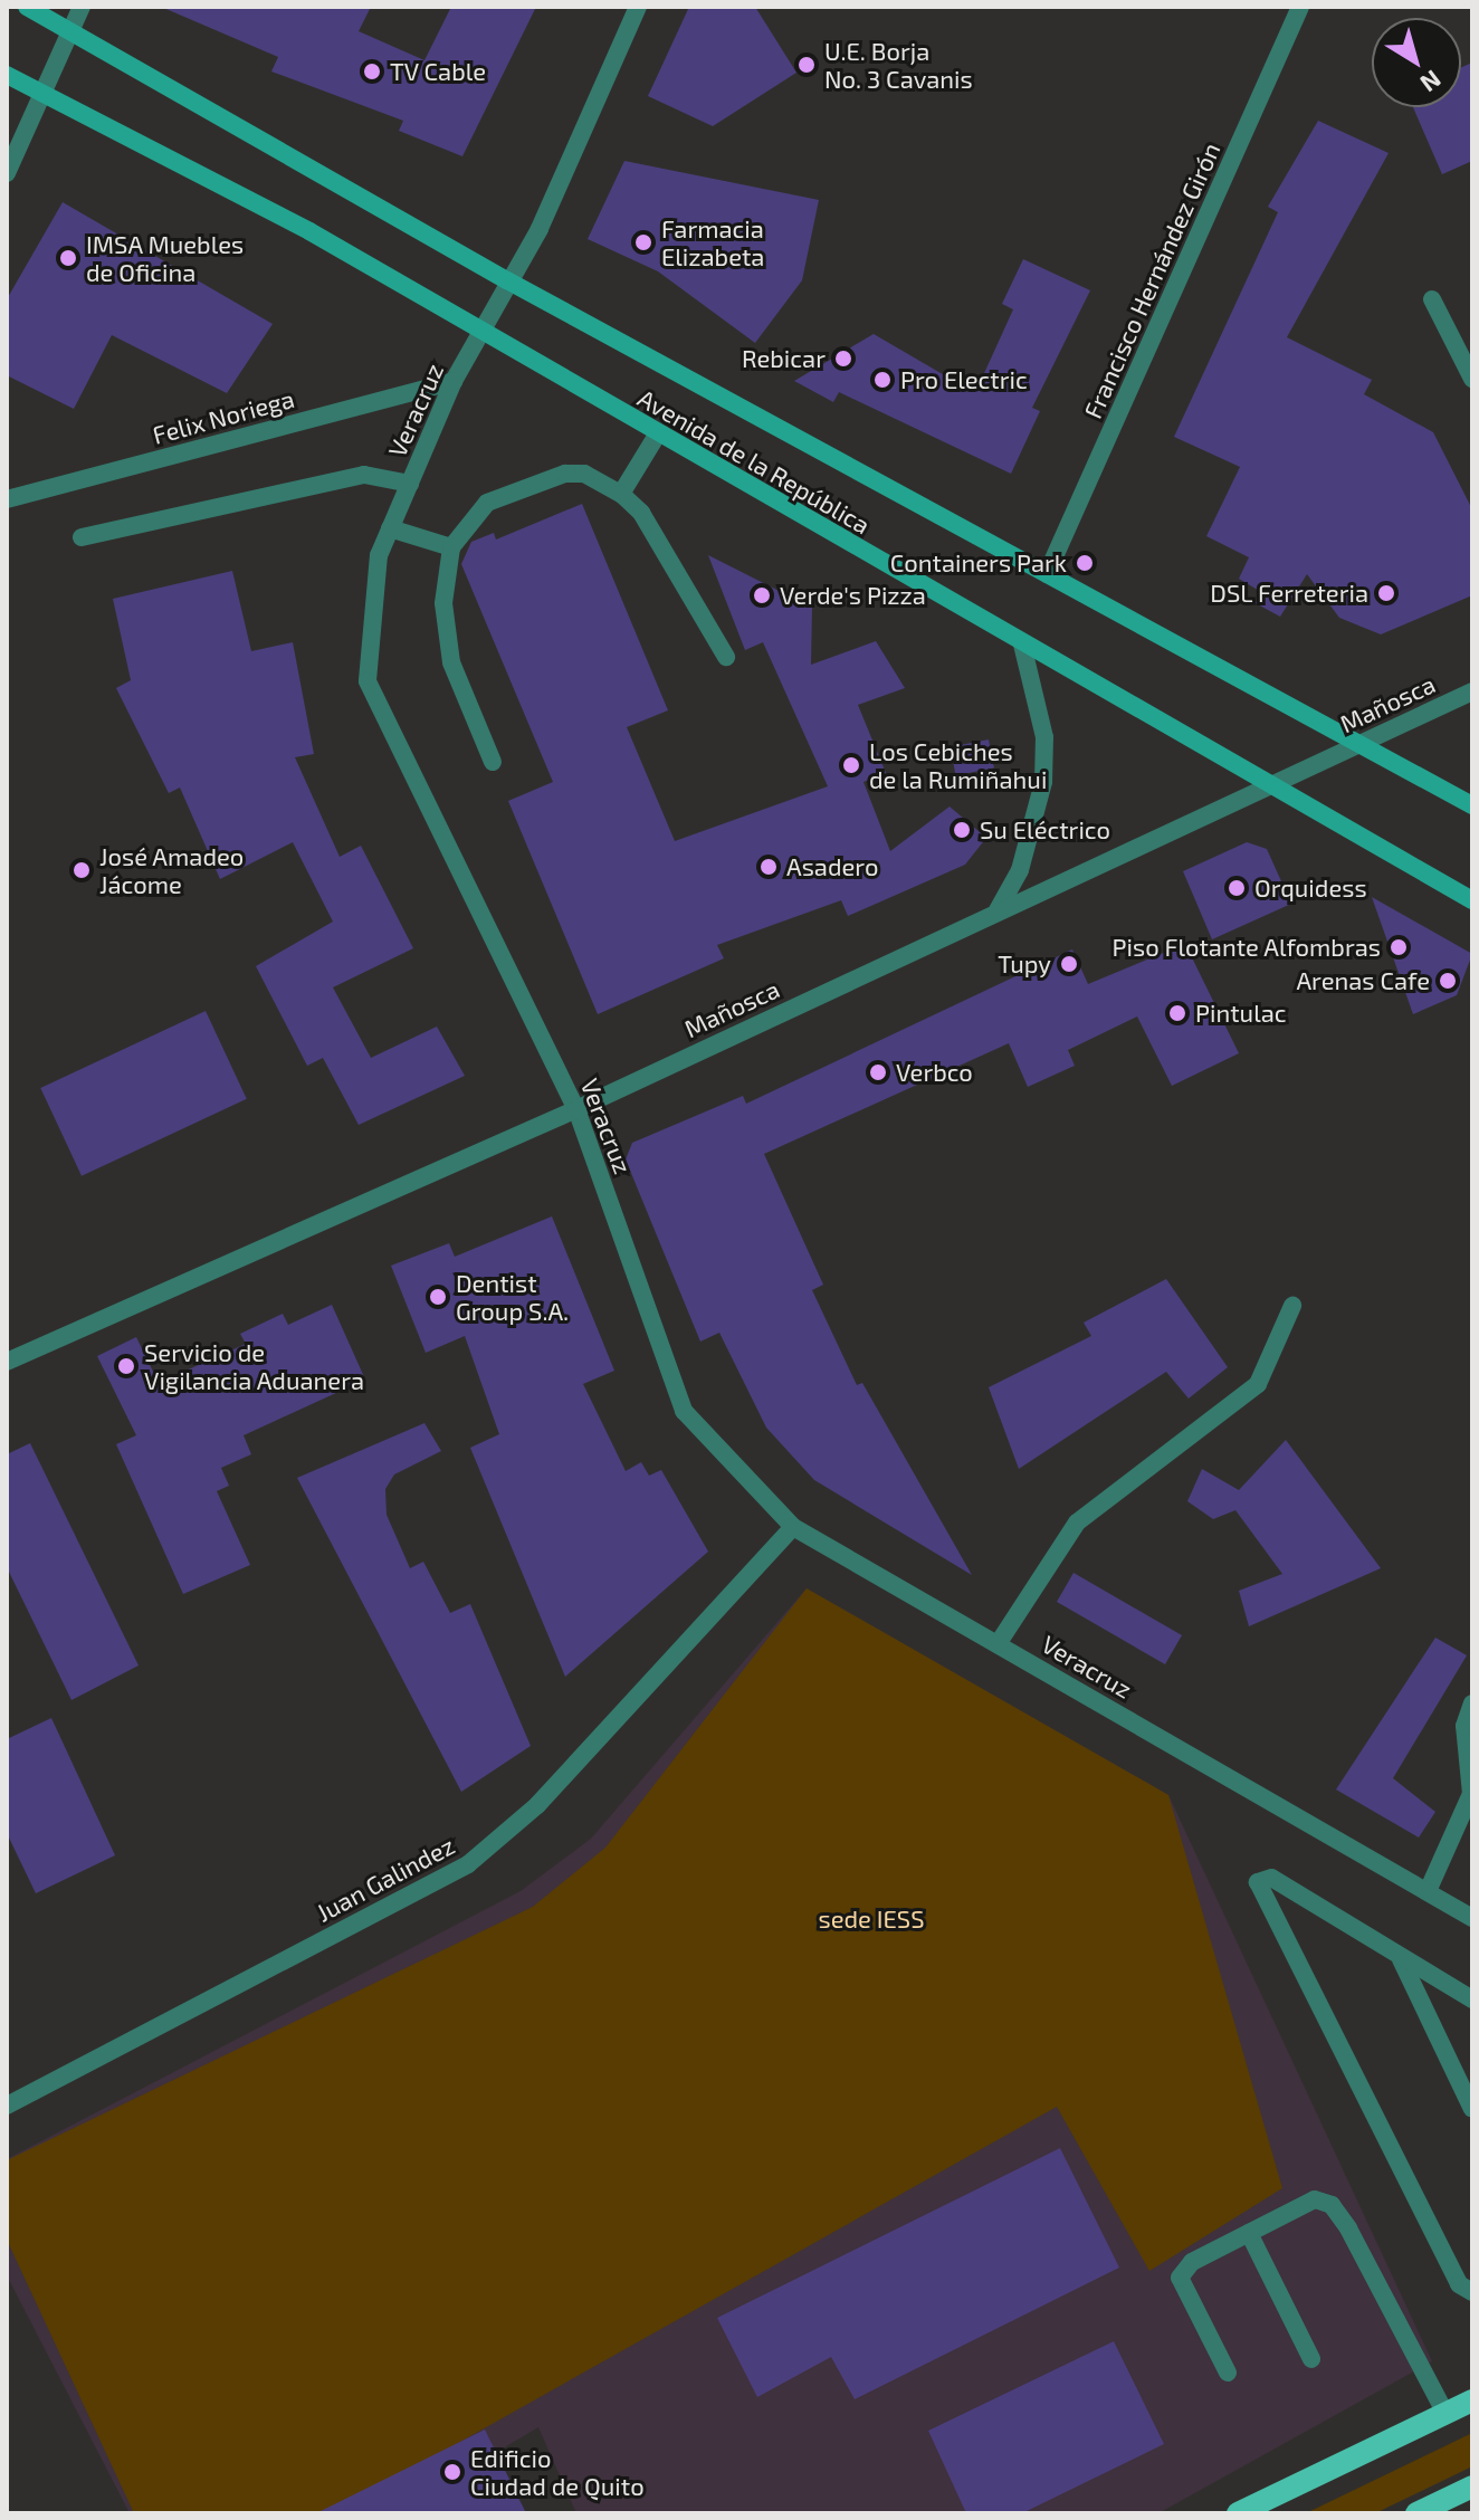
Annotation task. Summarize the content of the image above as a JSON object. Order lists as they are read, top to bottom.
{
  "streets": {
    "main road": ["Avenida de la República"],
    "street": [
      "Francisco Hernández Girón",
      "Veracruz",
      "Felix Noriega",
      "Mañosca",
      "Juan Galindez"
    ]
  },
  "crossings": [
    ["Francisco Hernández Girón", "Avenida de la República"],
    ["Veracruz", "Felix Noriega"],
    ["Veracruz", "Avenida de la República"],
    ["Veracruz", "Mañosca"],
    ["Veracruz", "Juan Galindez"],
    ["Avenida de la República", "Mañosca"]
  ],
  "parks": ["sede IESS"],
  "places": [
    "U.E. Borja No. 3 Cavanis",
    "TV Cable",
    "Farmacia Elizabeta",
    "IMSA Muebles de Oficina",
    "Rebicar",
    "Pro Electric",
    "Containers Park",
    "DSL Ferreteria",
    "Verde's Pizza",
    "Los Cebiches de la Rumiñahui",
    "Su Eléctrico",
    "Asadero",
    "José Amadeo Jácome",
    "Orquidess",
    "Piso Flotante Alfombras",
    "Tupy",
    "Arenas Cafe",
    "Pintulac",
    "Verbco",
    "Dentist Group S.A.",
    "Servicio de Vigilancia Aduanera",
    "Edificio Ciudad de Quito"
  ],
  "north": "bottom right"
}
